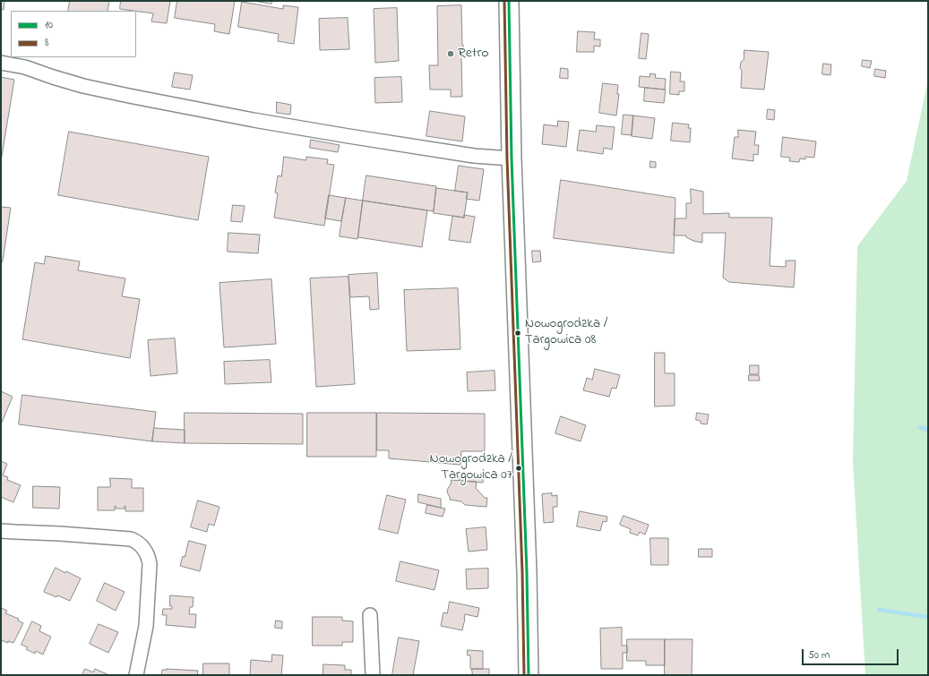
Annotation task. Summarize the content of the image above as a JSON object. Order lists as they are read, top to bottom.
{
  "places": ["Retro", "Nowogrodzka / Targowica 08", "Nowogrodzka / Targowica 07"],
  "lines": ["transit line 10", "transit line 8"],
  "legend": ["10", "8"],
  "scale_bar": "50 m"
}
